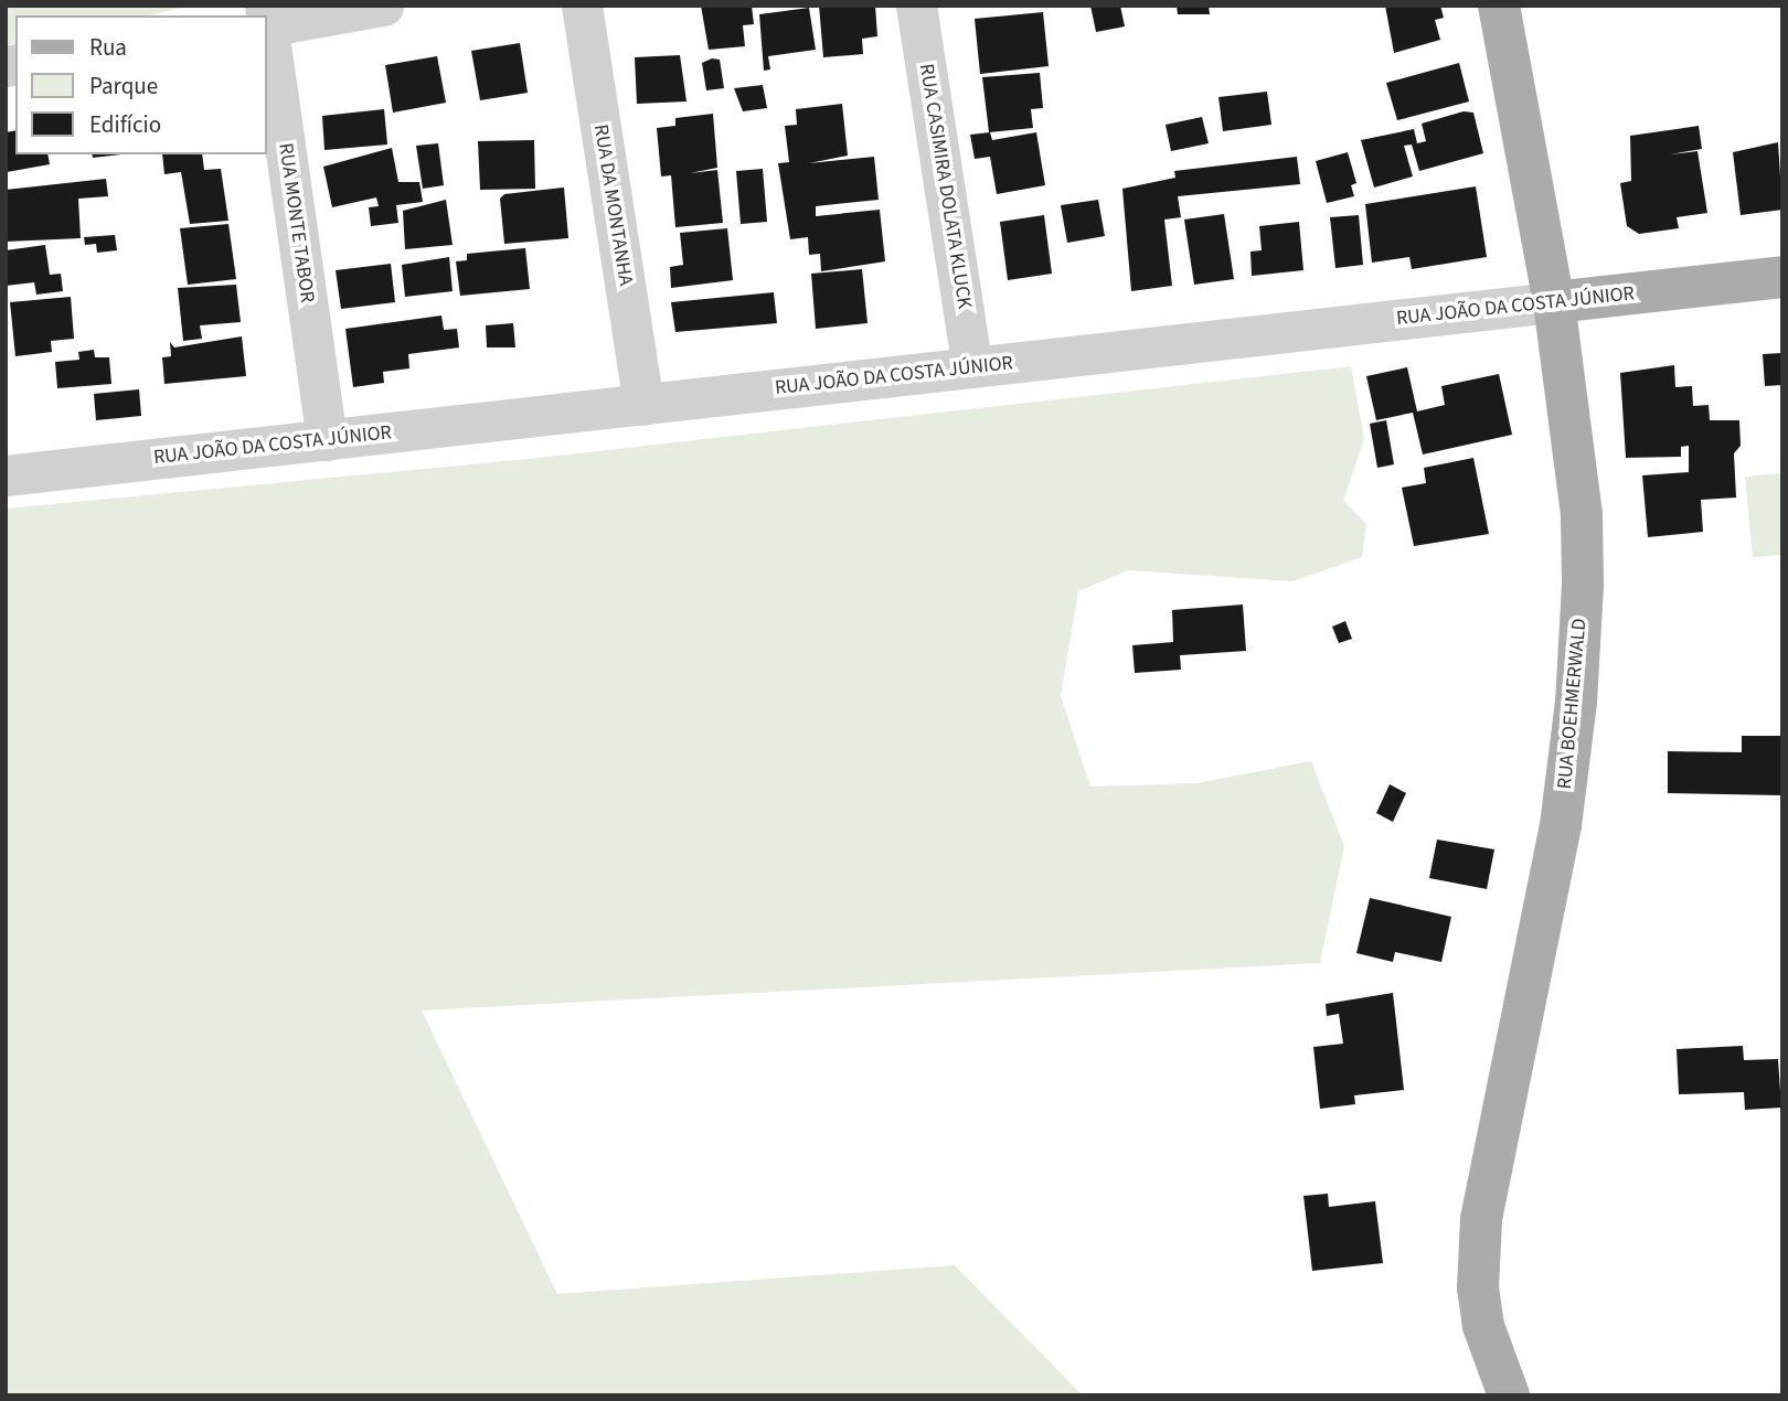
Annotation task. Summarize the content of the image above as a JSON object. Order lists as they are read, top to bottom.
{
  "streets": {
    "main road": ["RUA JOÃO DA COSTA JÚNIOR", "RUA BOEHMERWALD"],
    "street": ["RUA CASIMIRA DOLATA KLUCK", "RUA DA MONTANHA", "RUA MONTE TABOR"]
  },
  "crossings": [
    ["RUA CASIMIRA DOLATA KLUCK", "RUA JOÃO DA COSTA JÚNIOR"],
    ["RUA DA MONTANHA", "RUA JOÃO DA COSTA JÚNIOR"],
    ["RUA MONTE TABOR", "RUA JOÃO DA COSTA JÚNIOR"],
    ["RUA JOÃO DA COSTA JÚNIOR", "RUA BOEHMERWALD"]
  ],
  "legend": ["Rua", "Parque", "Edifício"]
}
